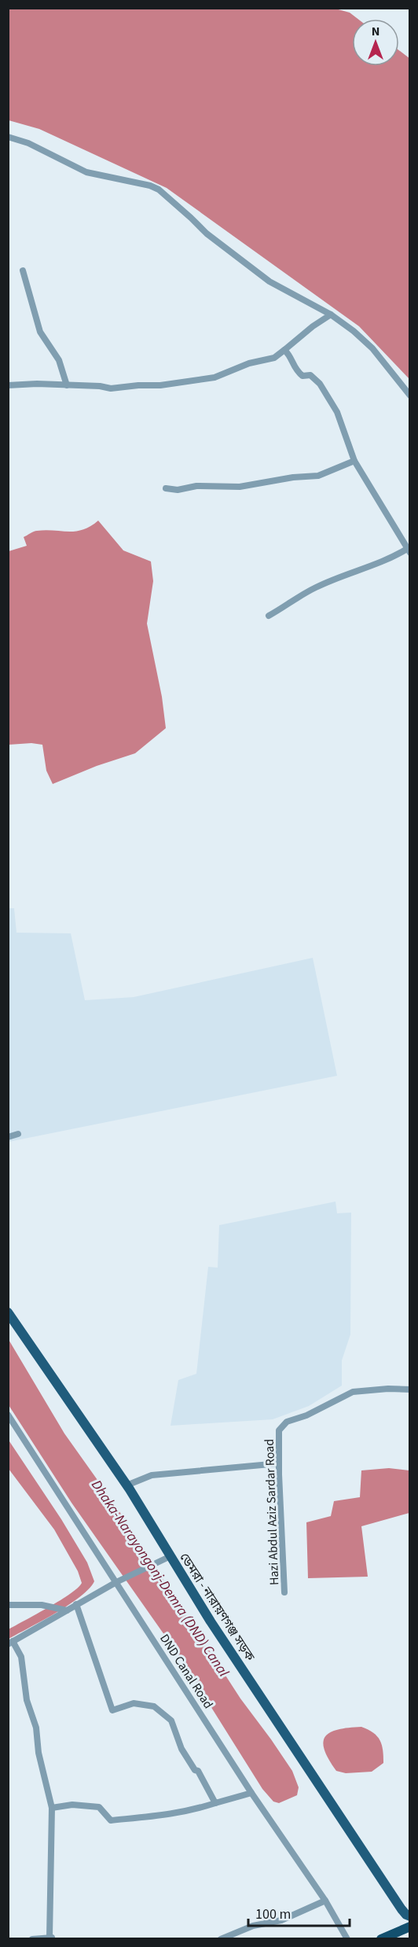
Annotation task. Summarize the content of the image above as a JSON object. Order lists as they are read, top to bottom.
{
  "streets": {
    "main road": ["ডেমরা - নারায়ণগঞ্জ সড়ক"],
    "street": ["Hazi Abdul Aziz Sardar Road", "DND Canal Road"]
  },
  "water": ["Dhaka-Narayongonj-Demra (DND) Canal"],
  "scale_bar": "100 m",
  "north": "top"
}
